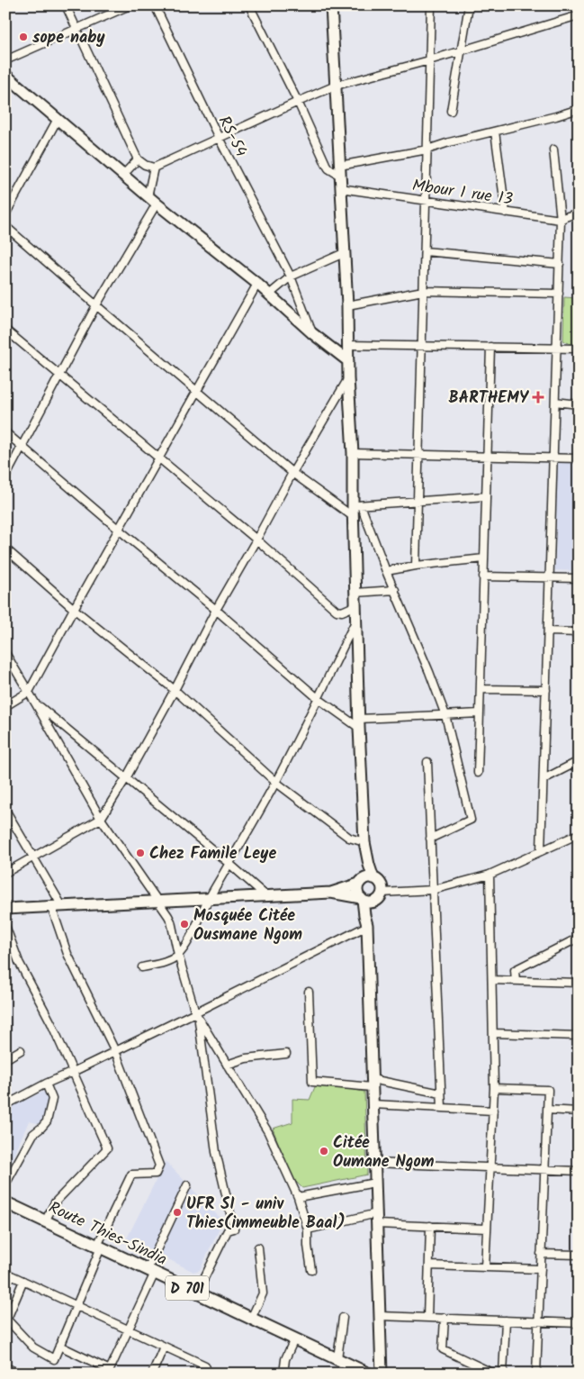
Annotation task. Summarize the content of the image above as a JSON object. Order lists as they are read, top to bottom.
{
  "streets": {
    "main road": ["Route Thies-Sindia", "D 701"],
    "street": ["RS-54", "Mbour 1 rue 13"]
  },
  "places": {
    "other": [
      "sope naby",
      "Chez Famile Leye",
      "Mosquée Citée Ousmane Ngom",
      "Citée Oumane Ngom",
      "UFR SI - univ Thies(immeuble Baal)"
    ],
    "health": ["BARTHEMY"]
  }
}
